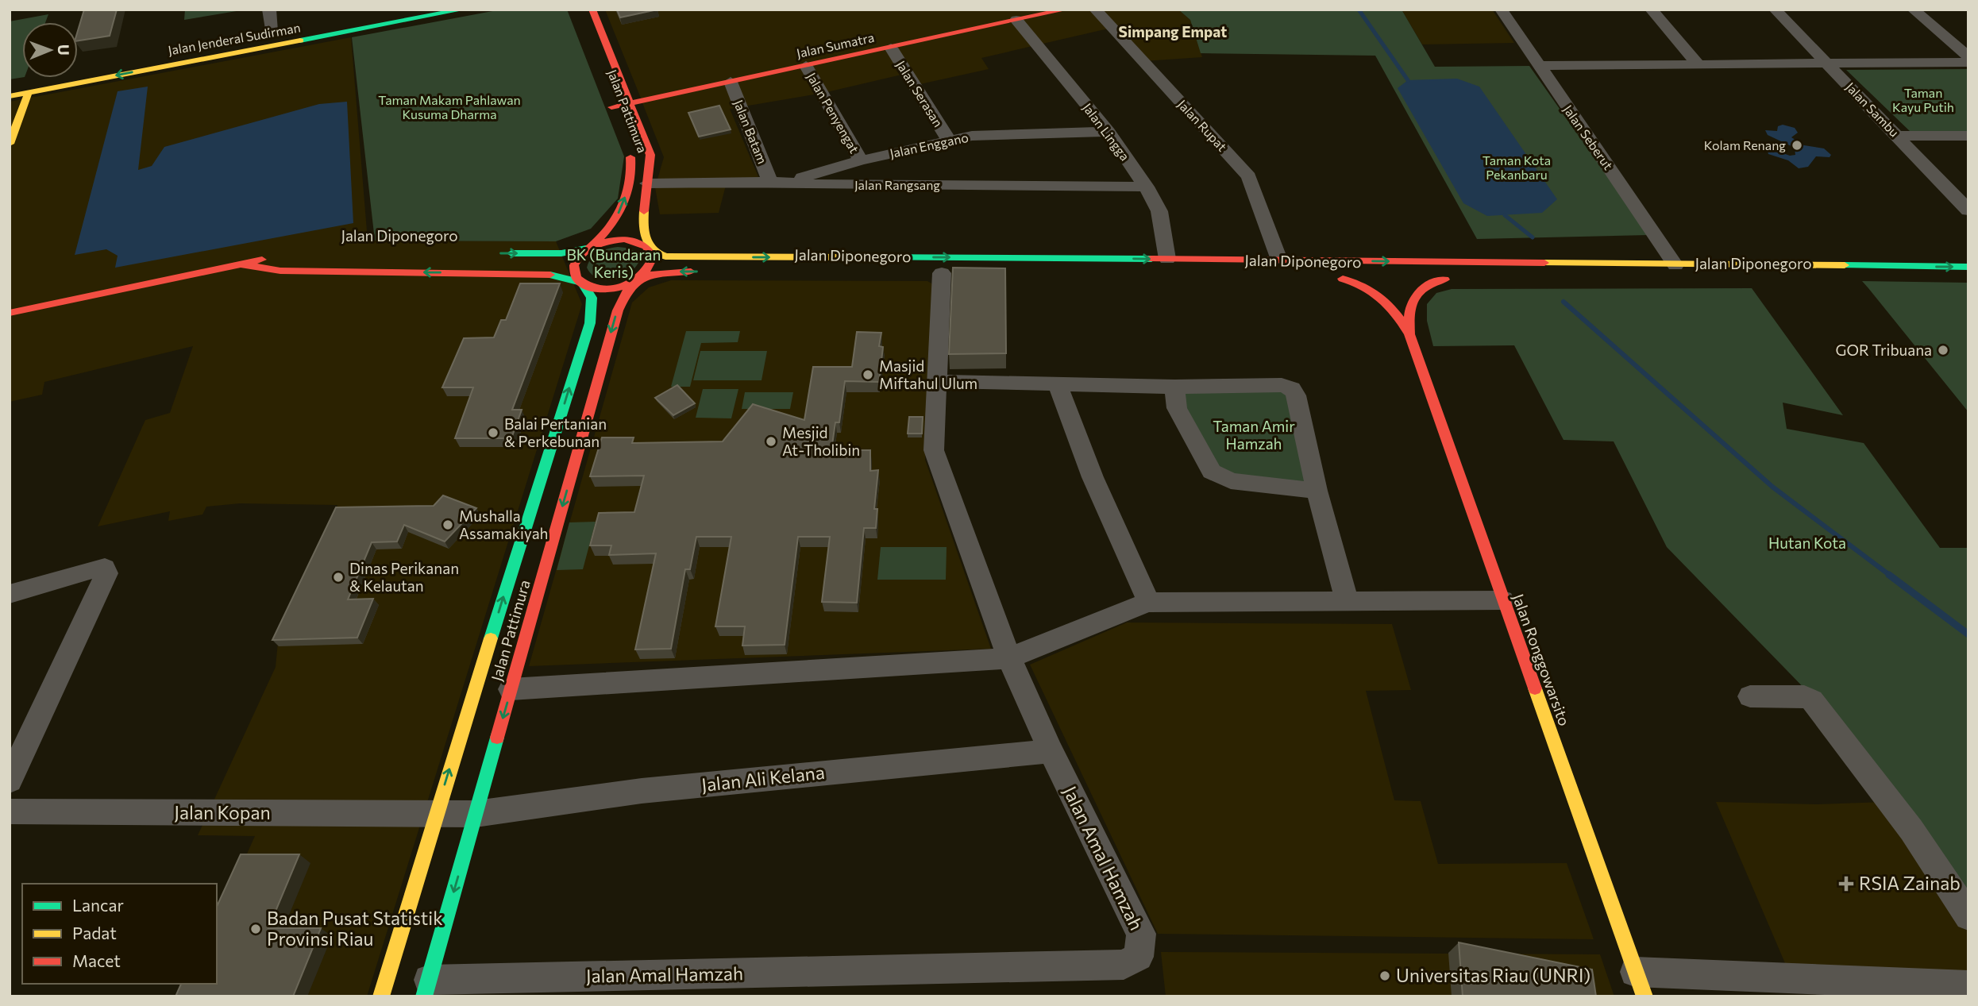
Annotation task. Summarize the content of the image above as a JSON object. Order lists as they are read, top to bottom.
{
  "streets": {
    "main road": [
      "Jalan Jenderal Sudirman",
      "Jalan Sumatra",
      "Jalan Pattimura",
      "Jalan Diponegoro",
      "Jalan Ronggowarsito"
    ],
    "street": [
      "Jalan Serasan",
      "Jalan Sambu",
      "Jalan Penyengat",
      "Jalan Rupat",
      "Jalan Batam",
      "Jalan Lingga",
      "Jalan Seberut",
      "Jalan Enggano",
      "Jalan Rangsang",
      "Jalan Ali Kelana",
      "Jalan Kopan",
      "Jalan Amal Hamzah"
    ]
  },
  "crossings": [
    ["Jalan Sumatra", "Jalan Serasan"],
    ["Jalan Sumatra", "Jalan Pattimura"],
    ["Jalan Sumatra", "Jalan Penyengat"],
    ["Jalan Sumatra", "Jalan Batam"],
    ["Jalan Sumatra", "Jalan Lingga"],
    ["Jalan Serasan", "Jalan Enggano"],
    ["Jalan Pattimura", "Jalan Rangsang"],
    ["Jalan Pattimura", "Jalan Diponegoro"],
    ["Jalan Pattimura", "Jalan Ali Kelana"],
    ["Jalan Pattimura", "Jalan Kopan"],
    ["Jalan Pattimura", "Jalan Amal Hamzah"],
    ["Jalan Penyengat", "Jalan Enggano"],
    ["Jalan Rupat", "Jalan Diponegoro"],
    ["Jalan Batam", "Jalan Enggano"],
    ["Jalan Batam", "Jalan Rangsang"],
    ["Jalan Lingga", "Jalan Enggano"],
    ["Jalan Lingga", "Jalan Rangsang"],
    ["Jalan Lingga", "Jalan Diponegoro"],
    ["Jalan Seberut", "Jalan Diponegoro"],
    ["Jalan Enggano", "Jalan Rangsang"],
    ["Jalan Diponegoro", "Jalan Ronggowarsito"],
    ["Jalan Ali Kelana", "Jalan Kopan"],
    ["Jalan Ali Kelana", "Jalan Amal Hamzah"]
  ],
  "one_way": ["Jalan Diponegoro"],
  "districts": ["Simpang Empat"],
  "parks": [
    "Taman Kayu Putih",
    "Taman Makam Pahlawan Kusuma Dharma",
    "Taman Kota Pekanbaru",
    "BK (Bundaran Keris)",
    "Taman Amir Hamzah",
    "Hutan Kota"
  ],
  "places": {
    "other": [
      "Kolam Renang",
      "GOR Tribuana",
      "Masjid Miftahul Ulum",
      "Balai Pertanian & Perkebunan",
      "Mesjid At-Tholibin",
      "Mushalla Assamakiyah",
      "Dinas Perikanan & Kelautan",
      "Badan Pusat Statistik Provinsi Riau",
      "Universitas Riau (UNRI)"
    ],
    "health": ["RSIA Zainab"]
  },
  "legend": ["Lancar", "Padat", "Macet"],
  "north": "right"
}
